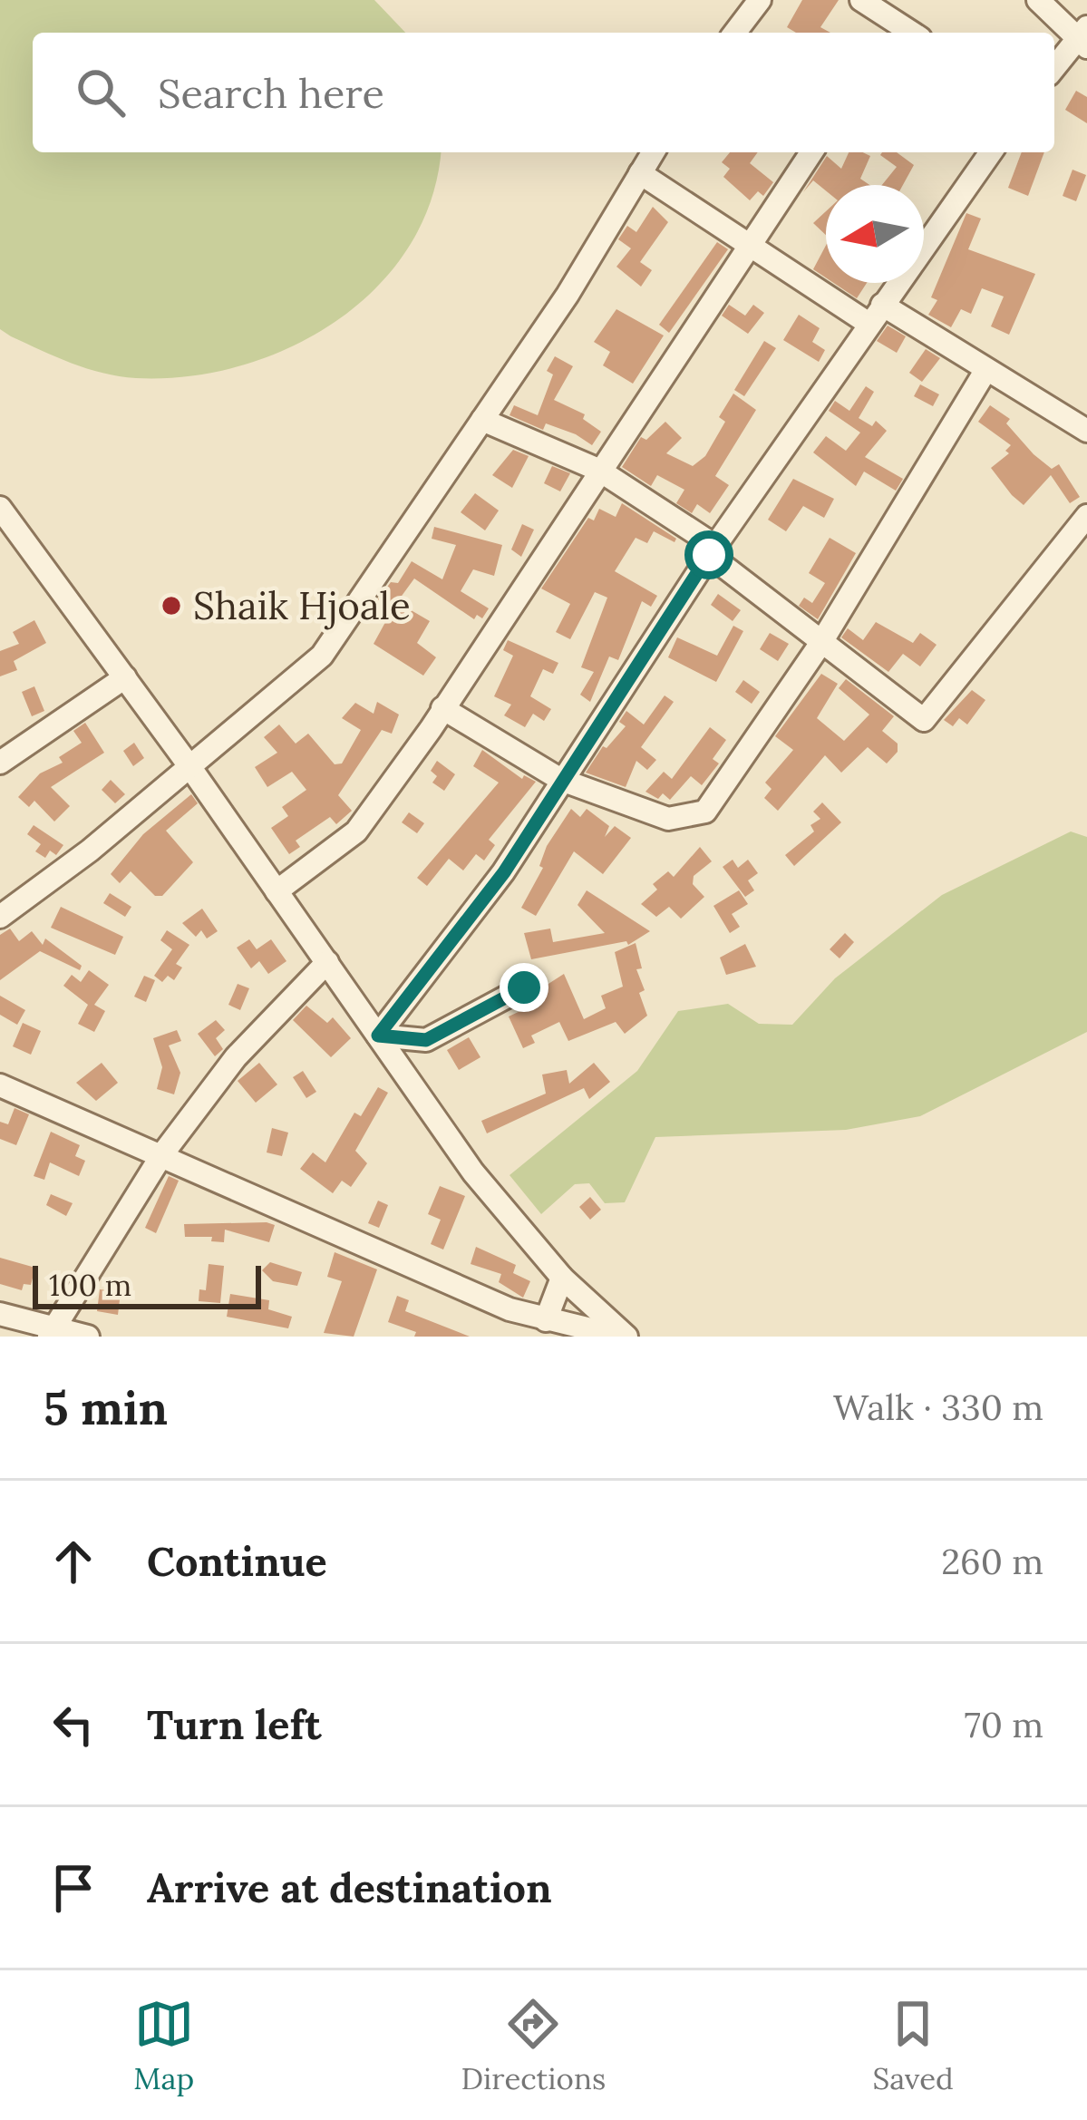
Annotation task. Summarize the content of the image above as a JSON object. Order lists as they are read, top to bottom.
{
  "places": ["Shaik Hjoale"],
  "scale_bar": "100 m",
  "north": "left",
  "page": {
    "search": "Search here",
    "scale": "100 m",
    "heading": ["5 min", "Walk · 330 m"],
    "list": [
      ["Continue", "260 m"],
      ["Turn left", "70 m"],
      "Arrive at destination"
    ],
    "nav": ["Map", "Directions", "Saved"]
  }
}
